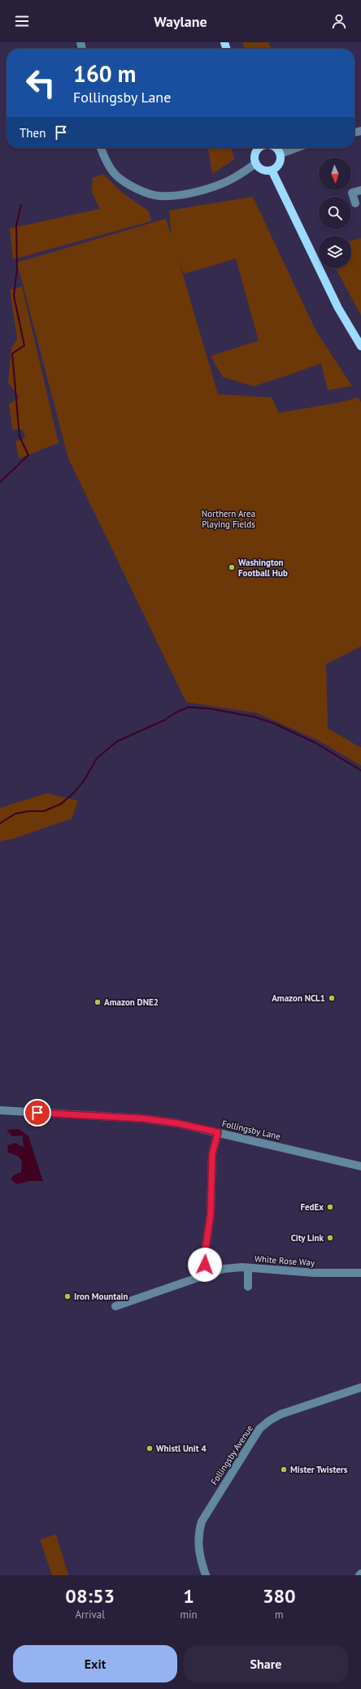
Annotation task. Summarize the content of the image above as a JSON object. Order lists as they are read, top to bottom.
{
  "streets": {
    "street": ["Follingsby Lane", "White Rose Way", "Follingsby Avenue"]
  },
  "parks": ["Northern Area Playing Fields"],
  "places": [
    "Washington Football Hub",
    "Amazon NCL1",
    "Amazon DNE2",
    "FedEx",
    "City Link",
    "Iron Mountain",
    "Whistl Unit 4",
    "Mister Twisters"
  ],
  "north": "bottom",
  "page": {
    "header": "Waylane",
    "turn": ["160 m", "Follingsby Lane"],
    "then": "Then",
    "eta": [
      "08:53",
      "Arrival",
      "1",
      "min",
      "380",
      "m"
    ],
    "buttons": ["Exit", "Share"]
  }
}
